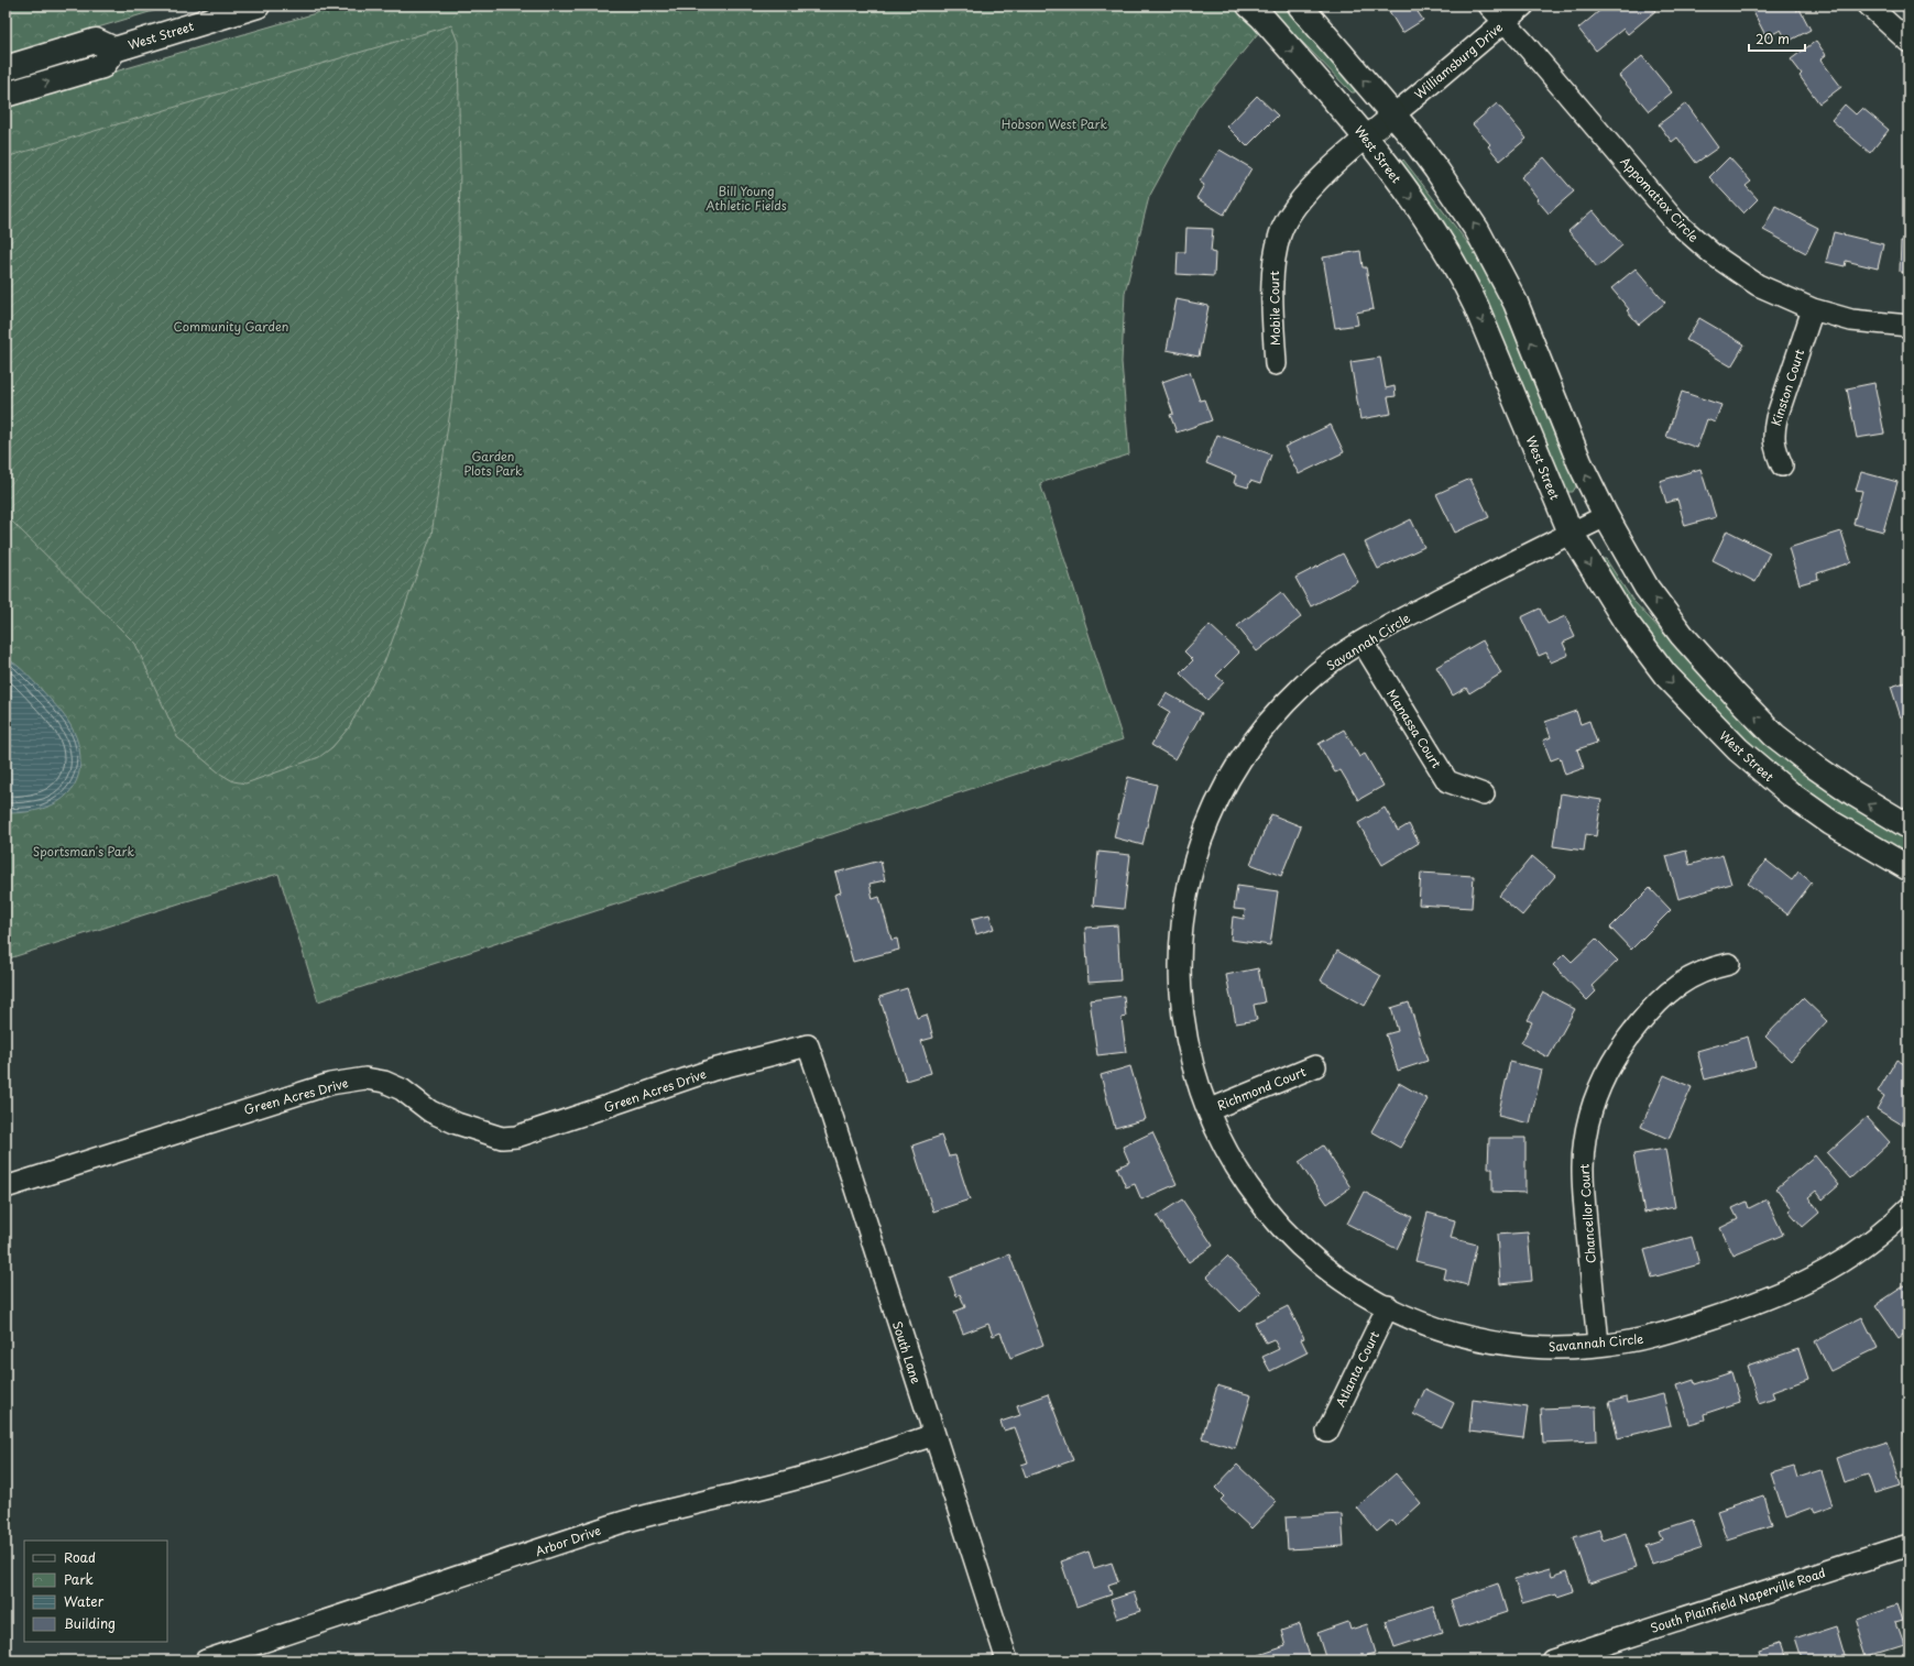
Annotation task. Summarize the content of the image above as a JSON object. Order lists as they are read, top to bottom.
{
  "streets": {
    "street": [
      "West Street",
      "Williamsburg Drive",
      "Appomattox Circle",
      "Mobile Court",
      "Kinston Court",
      "Savannah Circle",
      "Manassa Court",
      "Richmond Court",
      "Green Acres Drive",
      "Chancellor Court",
      "South Lane",
      "Atlanta Court",
      "Arbor Drive",
      "South Plainfield Naperville Road"
    ]
  },
  "crossings": [
    ["West Street", "Mobile Court"],
    ["West Street", "Savannah Circle"],
    ["Williamsburg Drive", "Appomattox Circle"],
    ["Williamsburg Drive", "Mobile Court"],
    ["Appomattox Circle", "Kinston Court"],
    ["Savannah Circle", "Manassa Court"],
    ["Savannah Circle", "Richmond Court"],
    ["Savannah Circle", "Chancellor Court"],
    ["Savannah Circle", "Atlanta Court"],
    ["Green Acres Drive", "South Lane"],
    ["South Lane", "Arbor Drive"]
  ],
  "parks": [
    "Hobson West Park",
    "Bill Young Athletic Fields",
    "Community Garden",
    "Garden Plots Park",
    "Sportsman's Park"
  ],
  "legend": [
    "Road",
    "Park",
    "Water",
    "Building"
  ],
  "scale_bar": "20 m"
}
